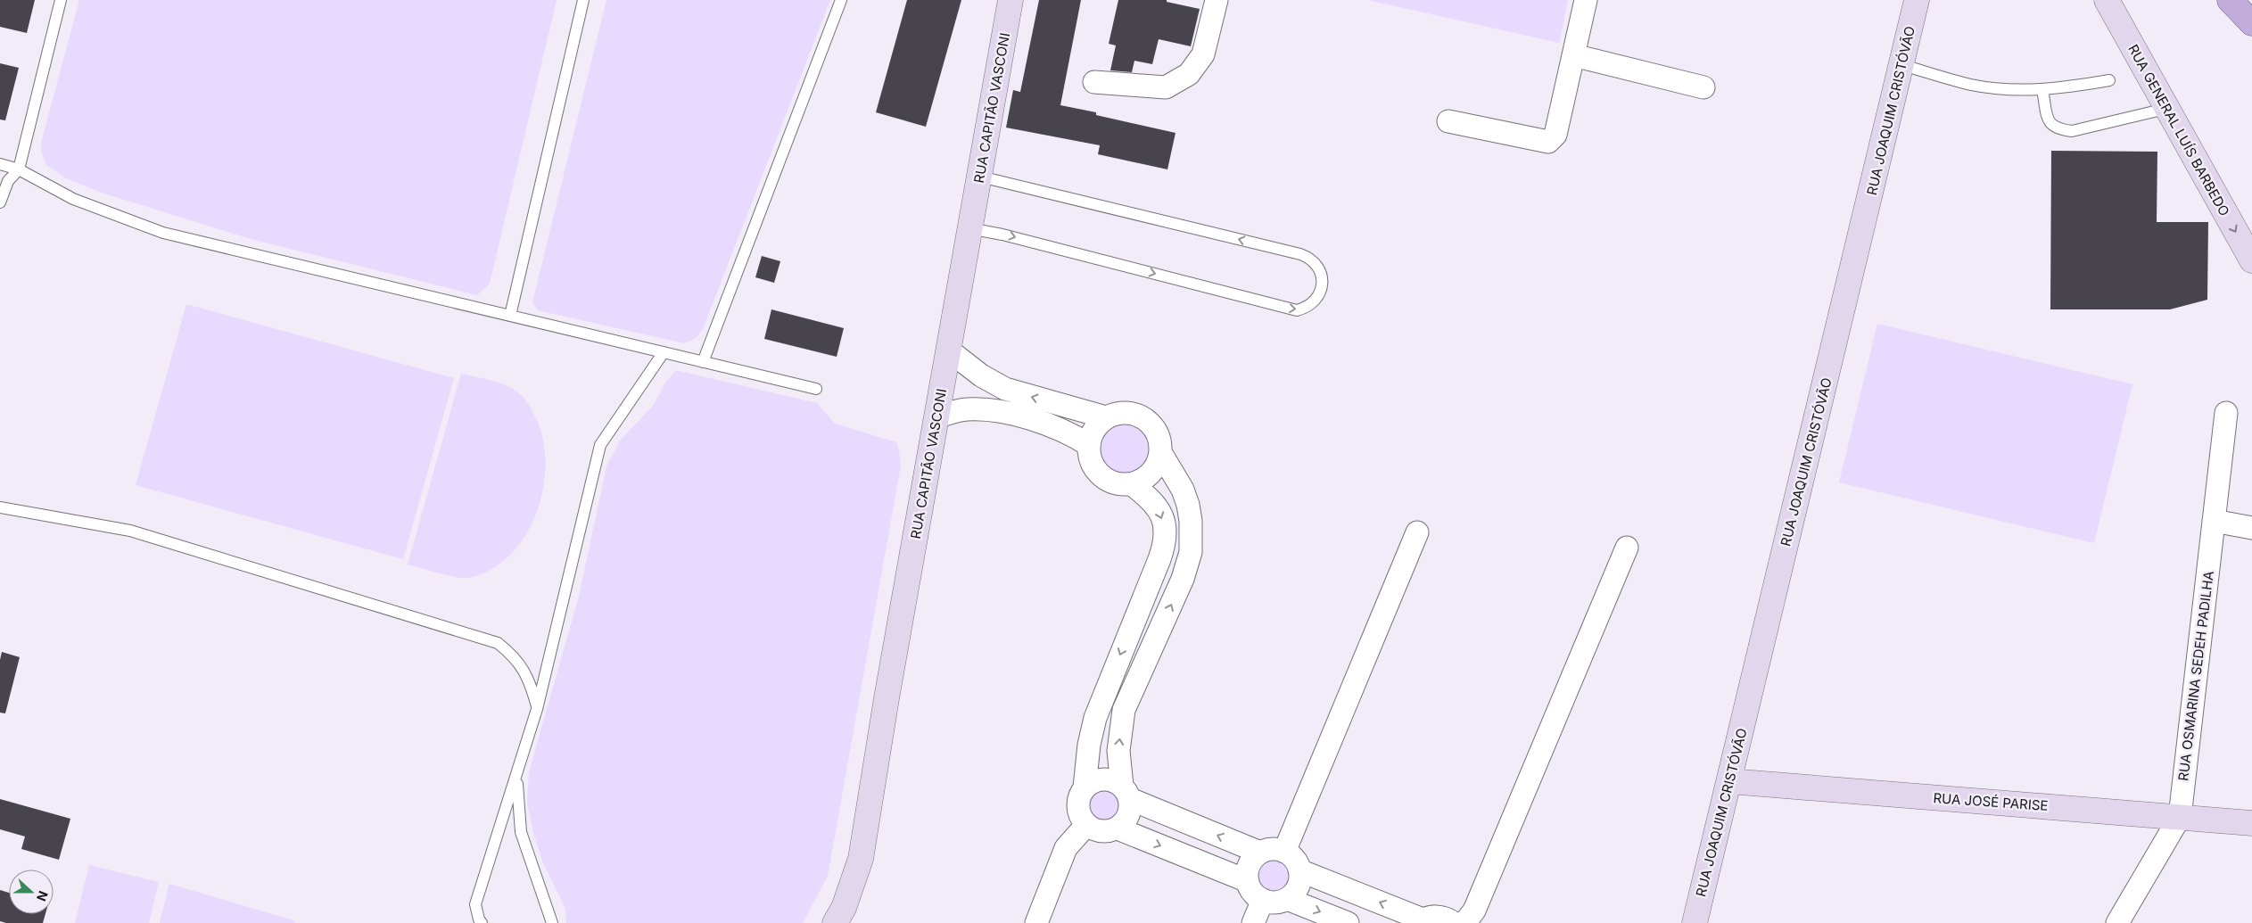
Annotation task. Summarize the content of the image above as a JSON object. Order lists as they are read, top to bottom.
{
  "streets": {
    "street": [
      "RUA CAPITÃO VASCONI",
      "RUA JOAQUIM CRISTÓVÃO",
      "RUA GENERAL LUÍS BARBEDO",
      "RUA OSMARINA SEDEH PADILHA",
      "RUA JOSÉ PARISE"
    ]
  },
  "crossings": [
    ["RUA JOAQUIM CRISTÓVÃO", "RUA JOSÉ PARISE"],
    ["RUA OSMARINA SEDEH PADILHA", "RUA JOSÉ PARISE"]
  ],
  "one_way": ["RUA GENERAL LUÍS BARBEDO"],
  "north": "right"
}
